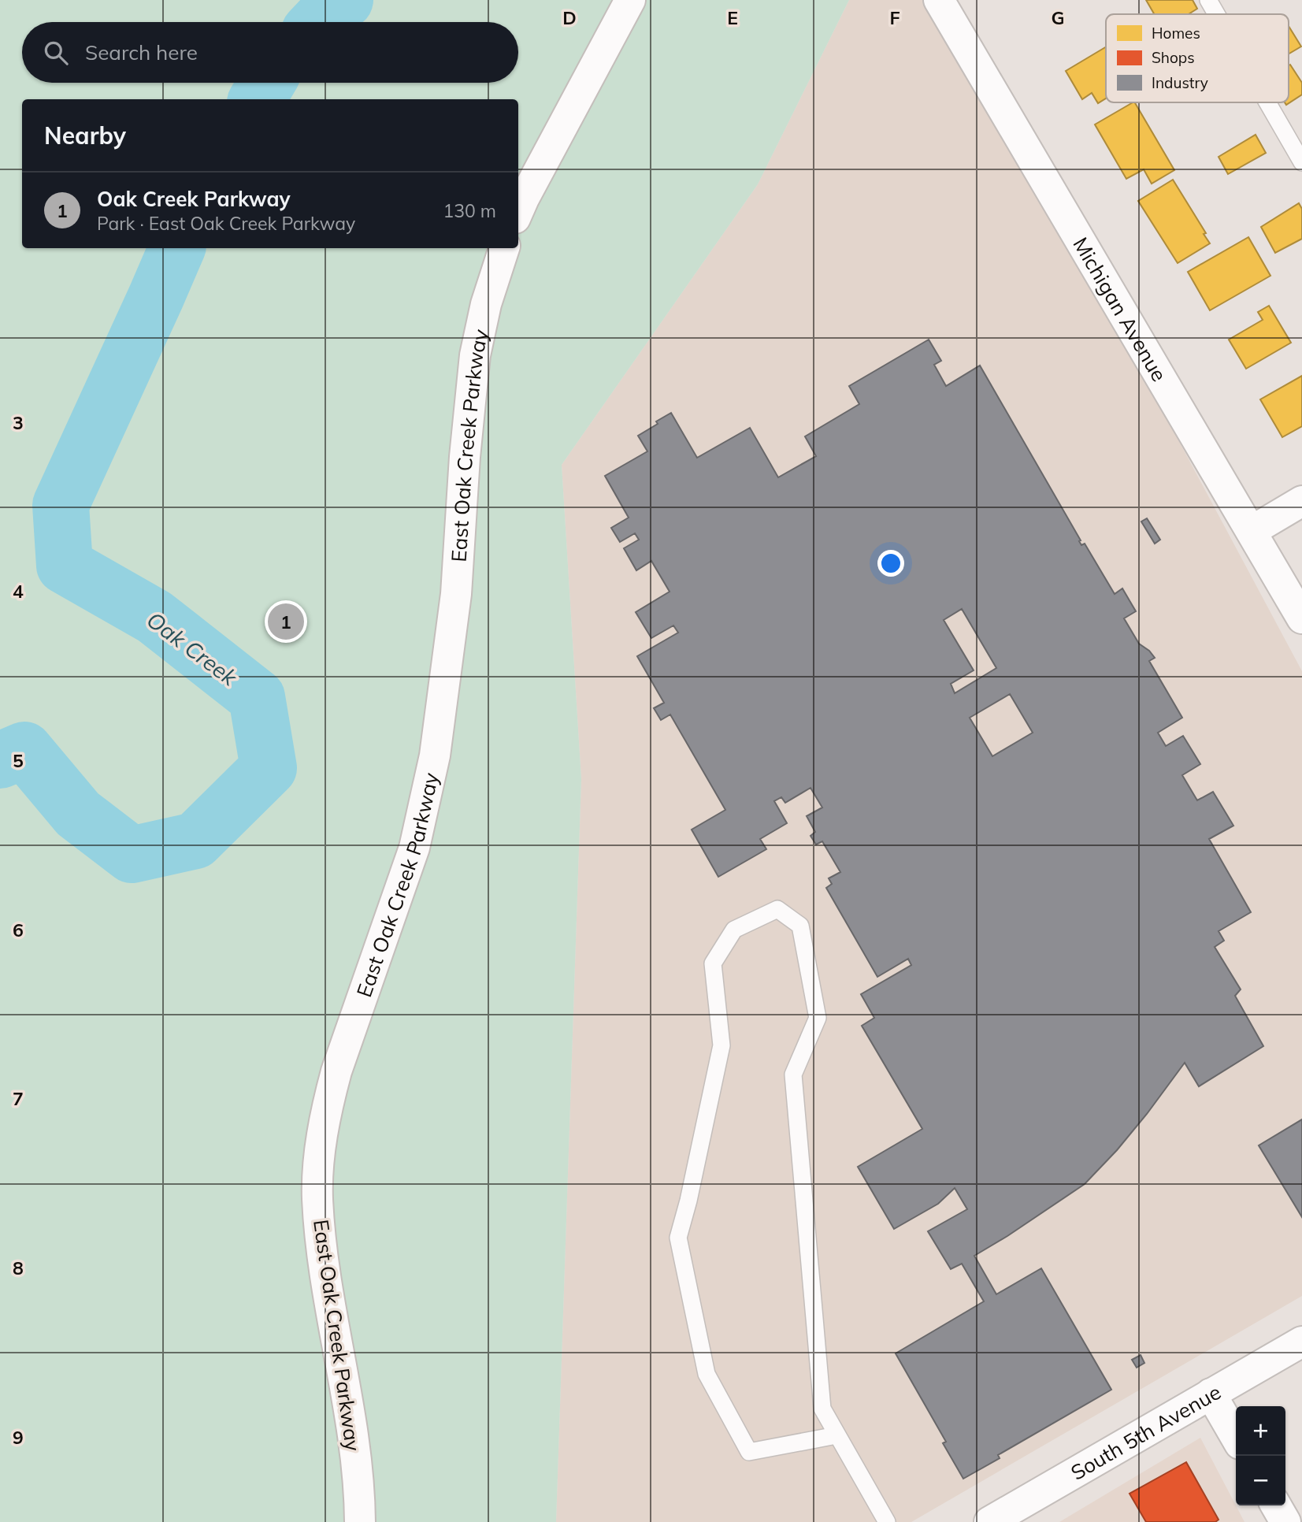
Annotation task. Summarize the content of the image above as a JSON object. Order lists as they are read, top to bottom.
{
  "streets": {
    "street": ["Michigan Avenue", "East Oak Creek Parkway", "South 5th Avenue"]
  },
  "water": ["Oak Creek"],
  "legend": ["Homes", "Shops", "Industry"],
  "page": {
    "search": "Search here",
    "heading": "Nearby",
    "list": [
      {
        "mark": "1",
        "name": "Oak Creek Parkway",
        "note": "Park · East Oak Creek Parkway",
        "value": "130 m"
      }
    ],
    "pins": "1",
    "map_buttons": ["+", "−"]
  },
  "grid": {
    "columns": [
      "D",
      "E",
      "F",
      "G"
    ],
    "rows": [
      "3",
      "4",
      "5",
      "6",
      "7",
      "8",
      "9"
    ]
  }
}
